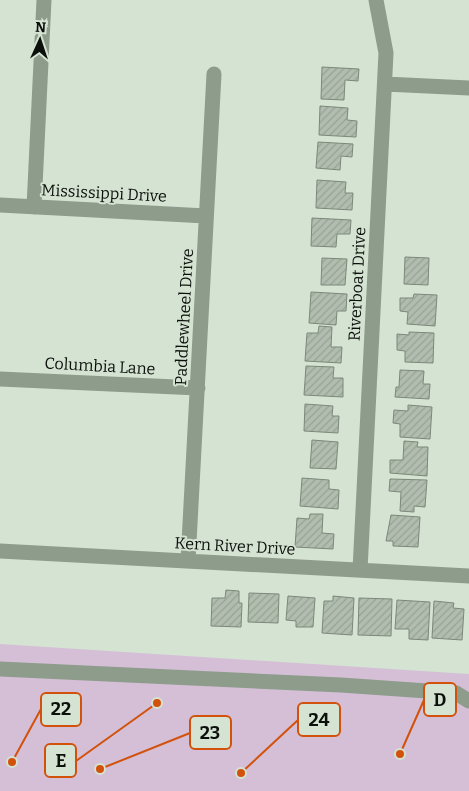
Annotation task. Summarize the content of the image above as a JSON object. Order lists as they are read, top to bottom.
{
  "streets": {
    "street": [
      "Mississippi Drive",
      "Riverboat Drive",
      "Paddlewheel Drive",
      "Columbia Lane",
      "Kern River Drive"
    ]
  },
  "crossings": [
    ["Mississippi Drive", "Paddlewheel Drive"],
    ["Riverboat Drive", "Kern River Drive"],
    ["Paddlewheel Drive", "Columbia Lane"],
    ["Paddlewheel Drive", "Kern River Drive"]
  ],
  "places": [
    "E",
    "D",
    "22",
    "23",
    "24"
  ],
  "north": "top"
}
